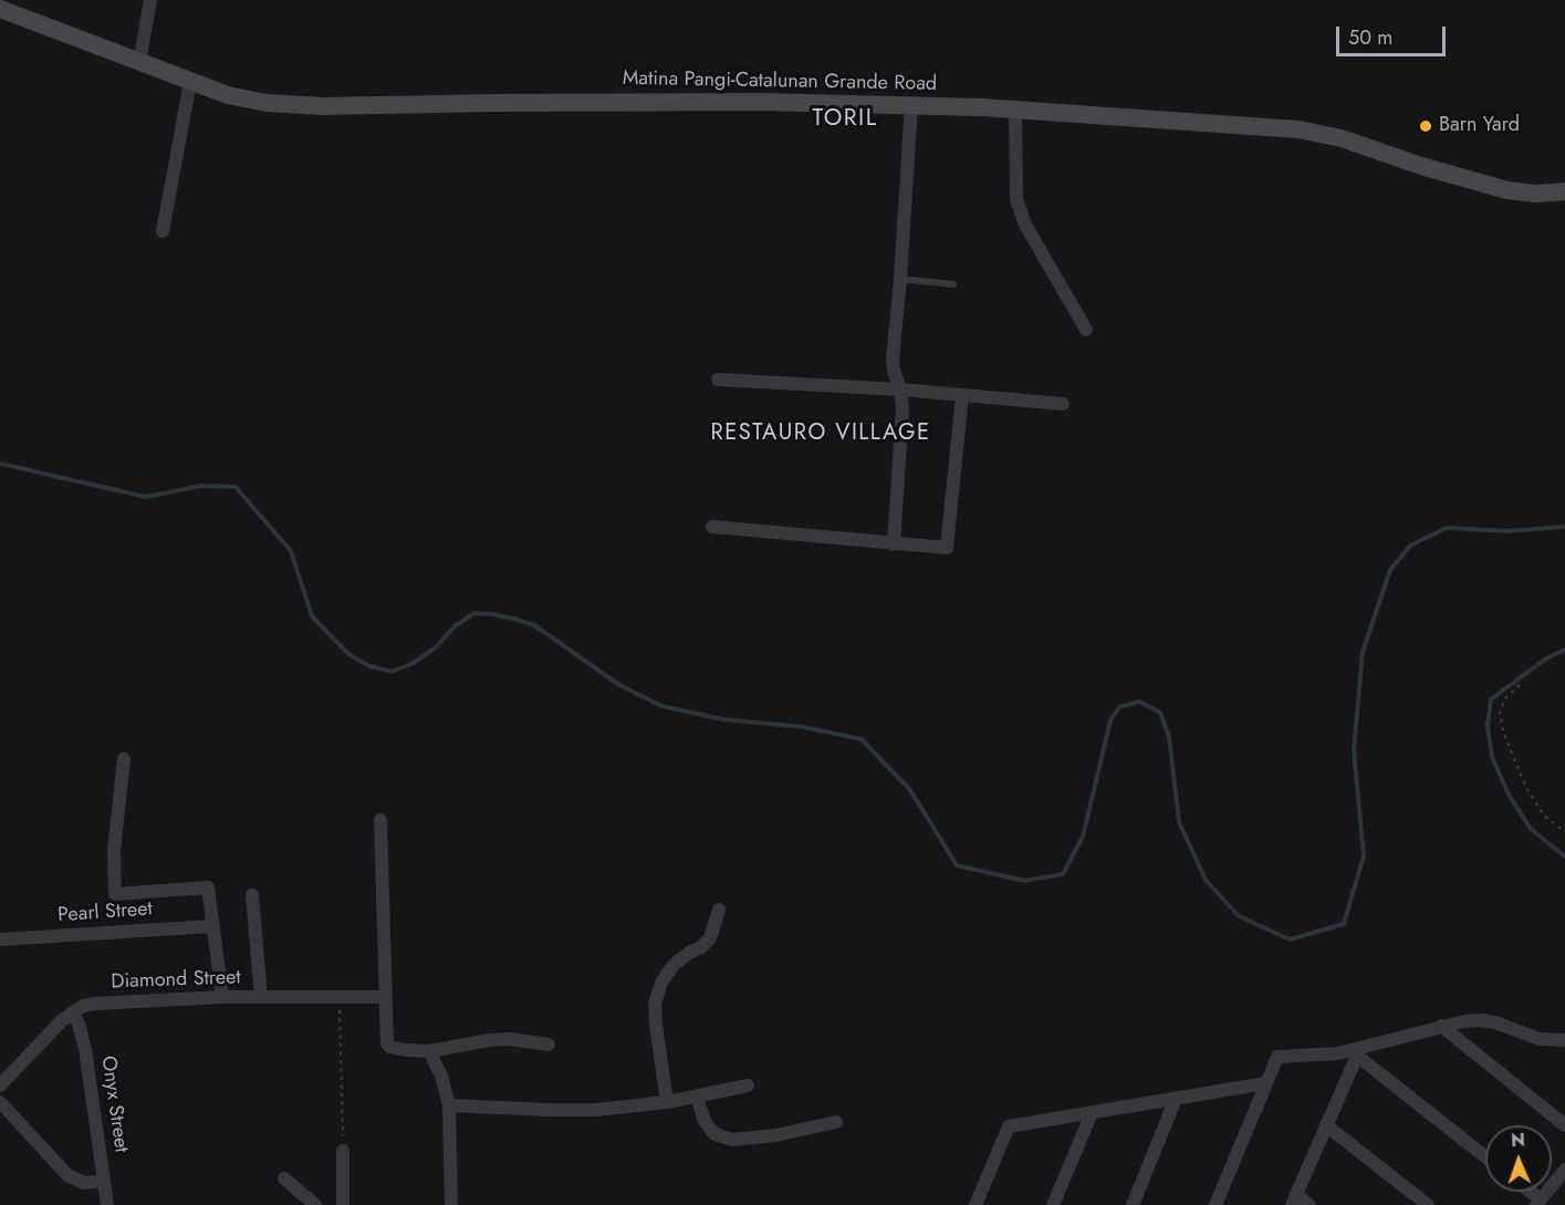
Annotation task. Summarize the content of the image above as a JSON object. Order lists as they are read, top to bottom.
{
  "streets": {
    "street": [
      "Matina Pangi-Catalunan Grande Road",
      "Pearl Street",
      "Diamond Street",
      "Onyx Street"
    ]
  },
  "crossings": [
    ["Diamond Street", "Onyx Street"]
  ],
  "districts": ["TORIL", "RESTAURO VILLAGE"],
  "places": ["Barn Yard"],
  "scale_bar": "50 m",
  "north": "top"
}
